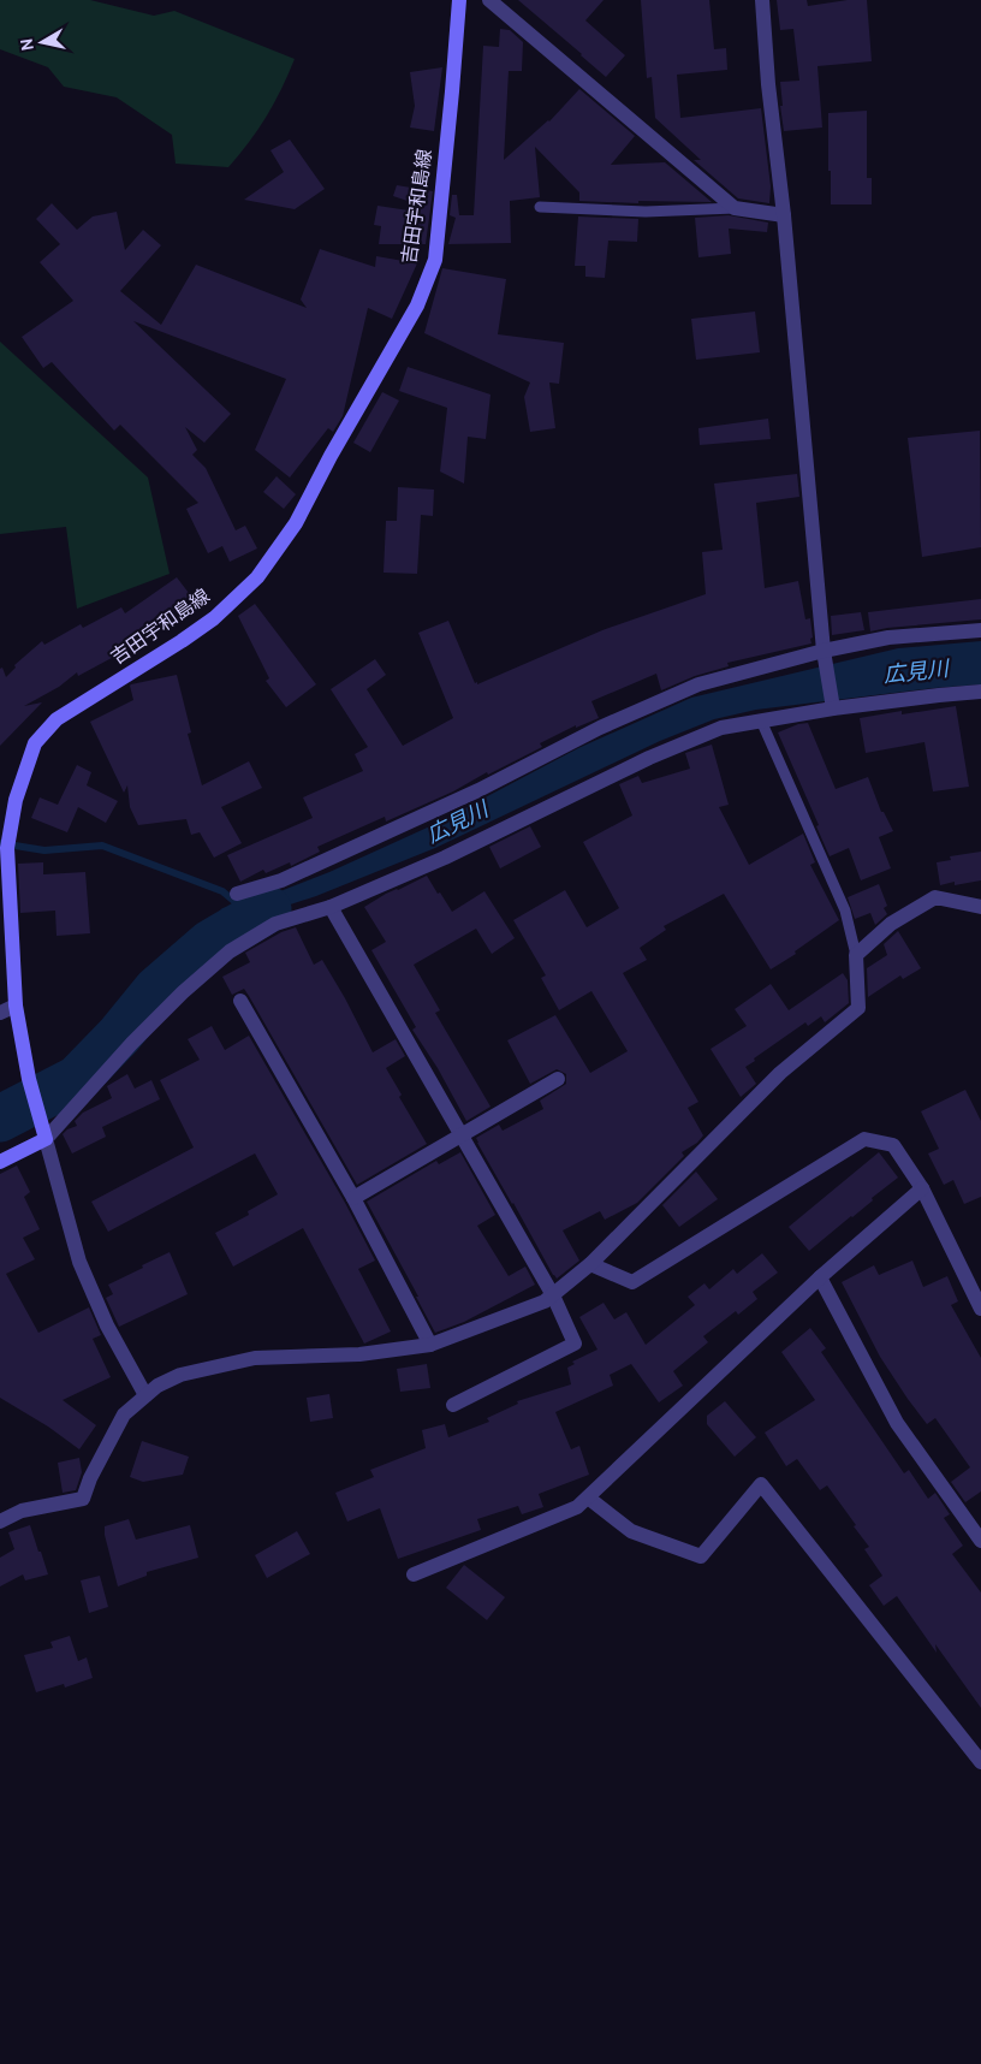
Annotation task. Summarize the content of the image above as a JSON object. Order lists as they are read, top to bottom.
{
  "streets": {
    "main road": ["吉田宇和島線"]
  },
  "water": ["広見川"],
  "north": "left"
}
